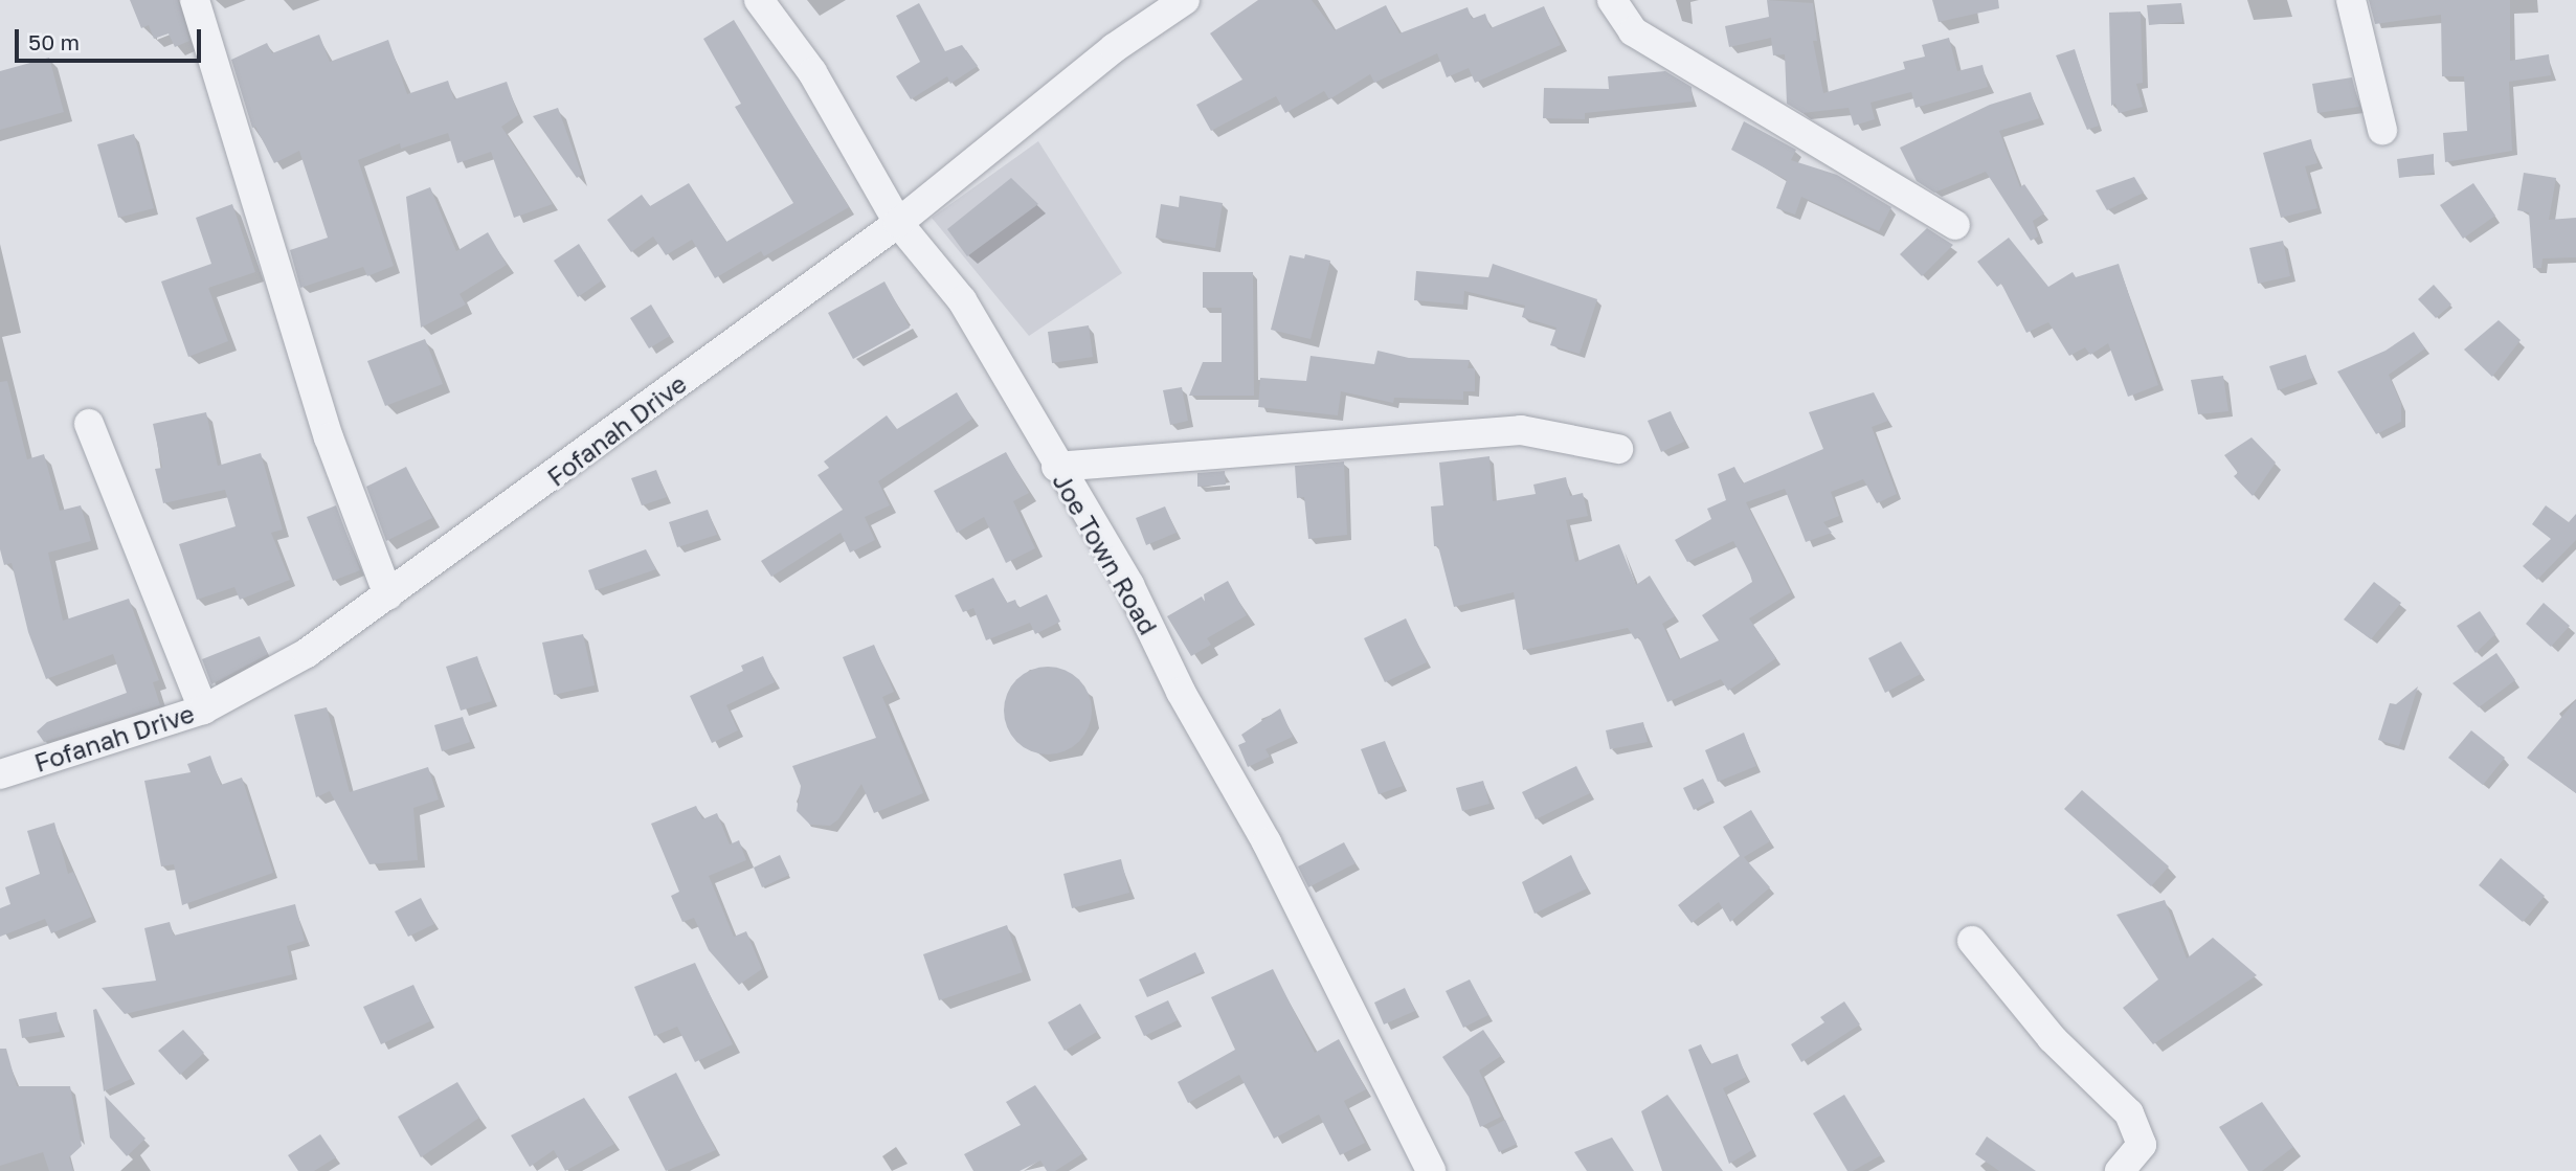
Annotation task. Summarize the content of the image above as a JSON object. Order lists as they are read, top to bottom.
{
  "streets": {
    "street": ["Fofanah Drive", "Joe Town Road"]
  },
  "crossings": [
    ["Fofanah Drive", "Joe Town Road"]
  ],
  "scale_bar": "50 m"
}
